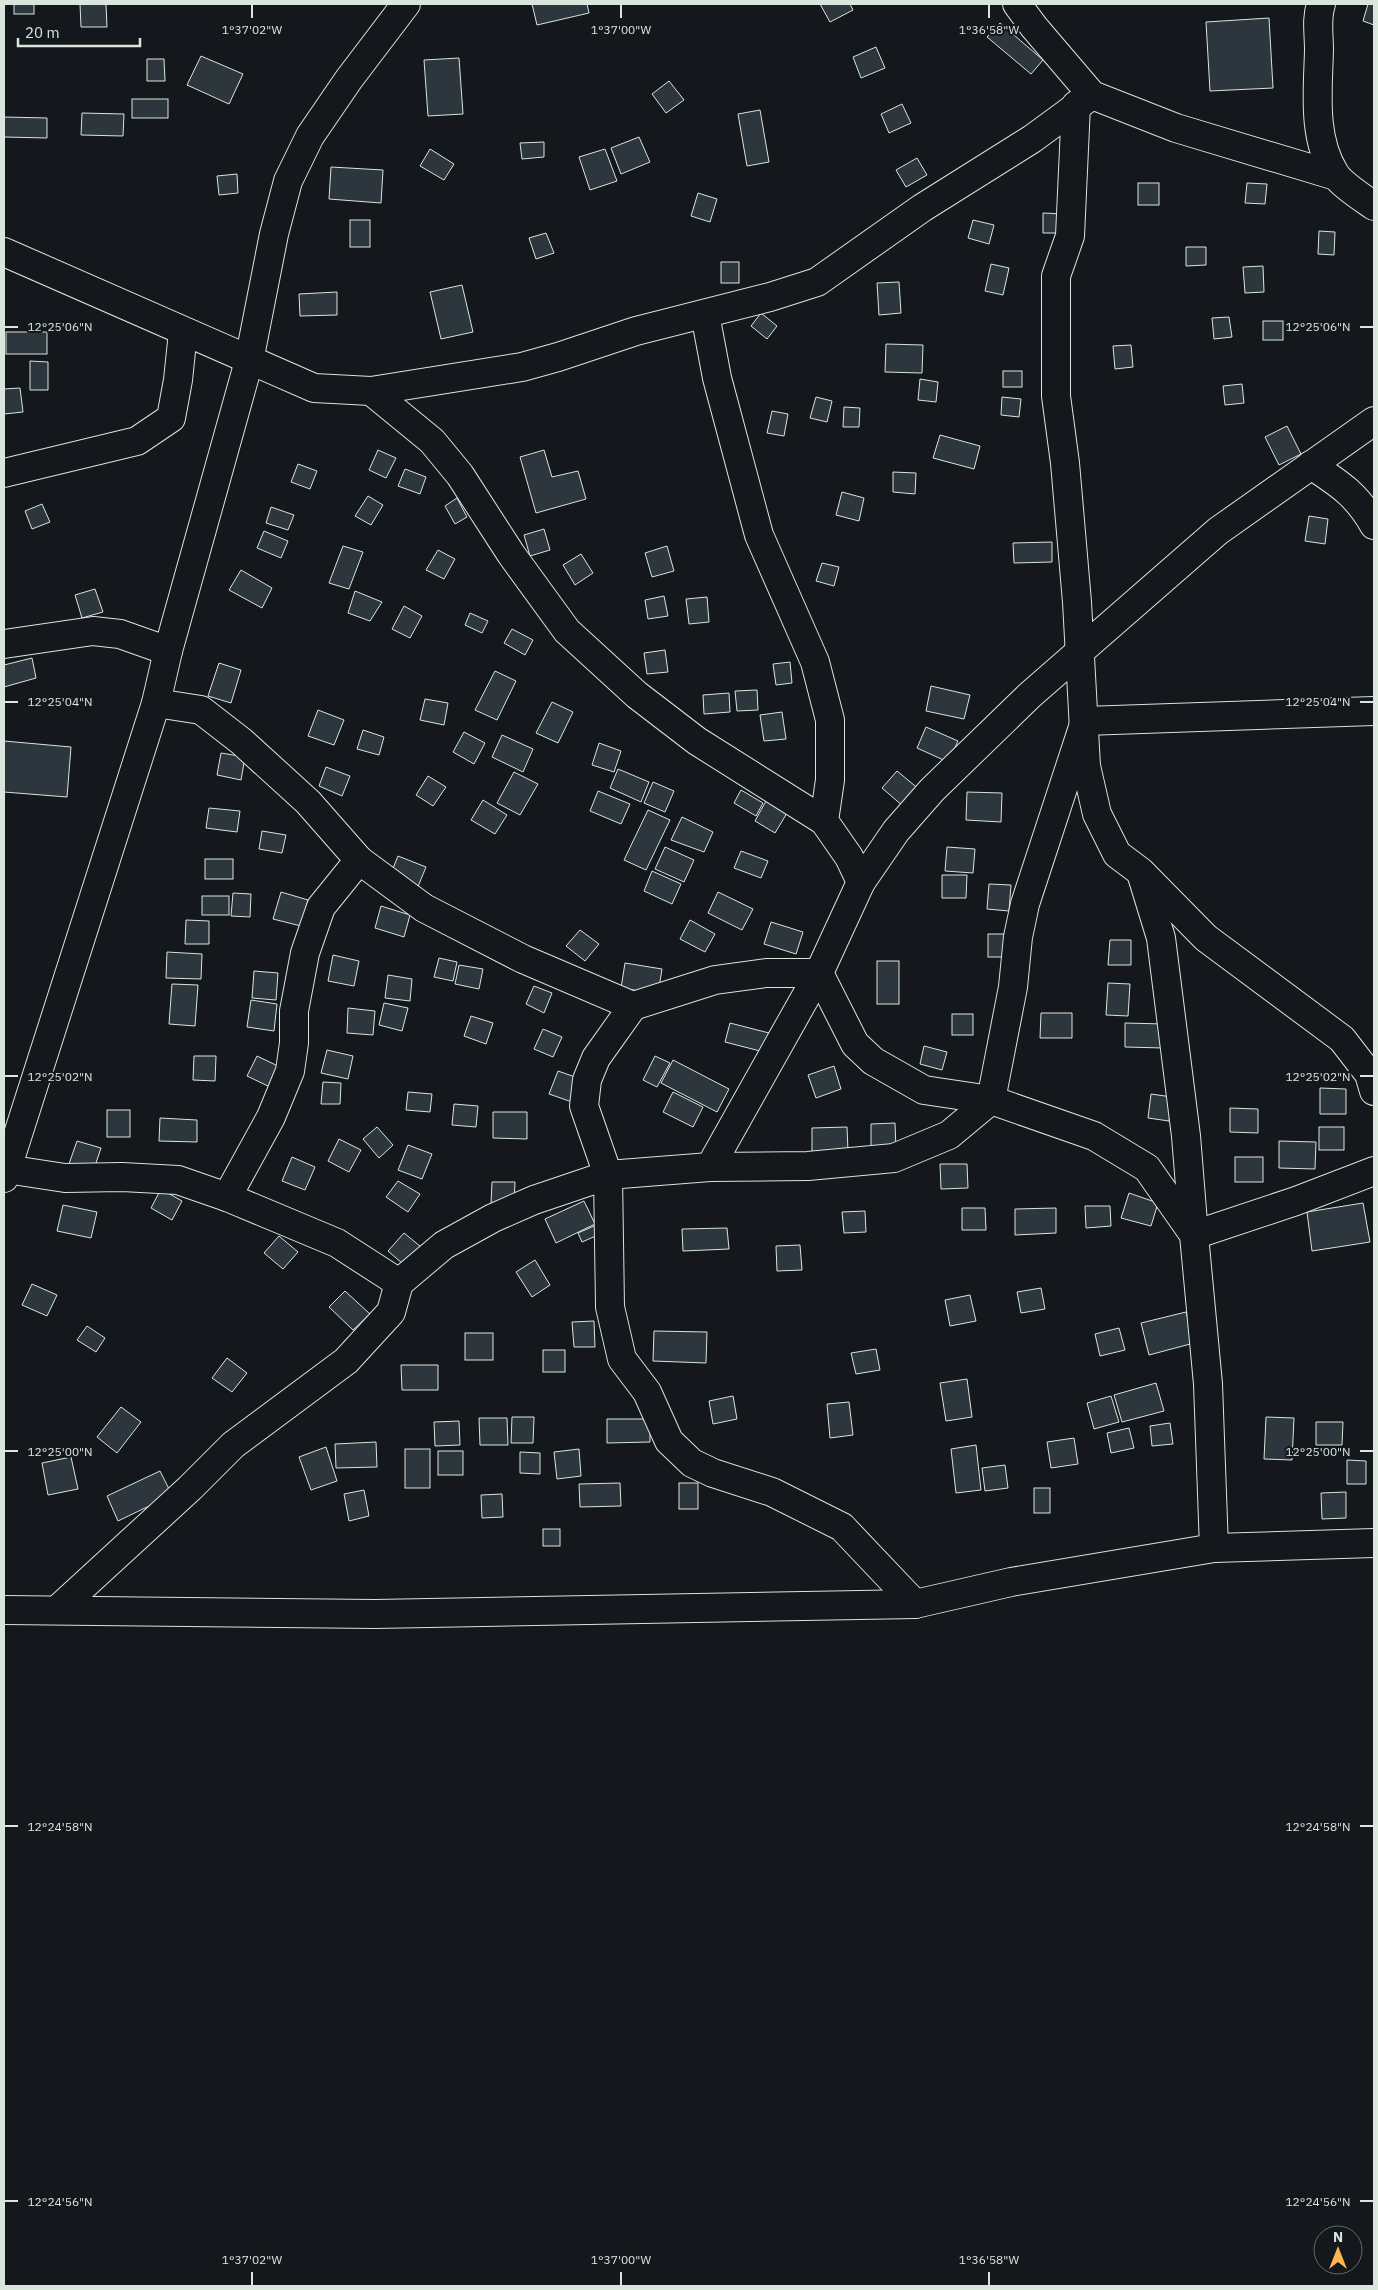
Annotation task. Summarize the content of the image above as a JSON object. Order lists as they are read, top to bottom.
{
  "scale_bar": "20 m",
  "north": "top",
  "coordinates": [
    "1°37'02\"W",
    "1°37'00\"W",
    "1°36'58\"W",
    "12°25'06\"N",
    "12°25'04\"N",
    "12°25'02\"N",
    "12°25'00\"N",
    "12°24'58\"N",
    "12°24'56\"N"
  ]
}
